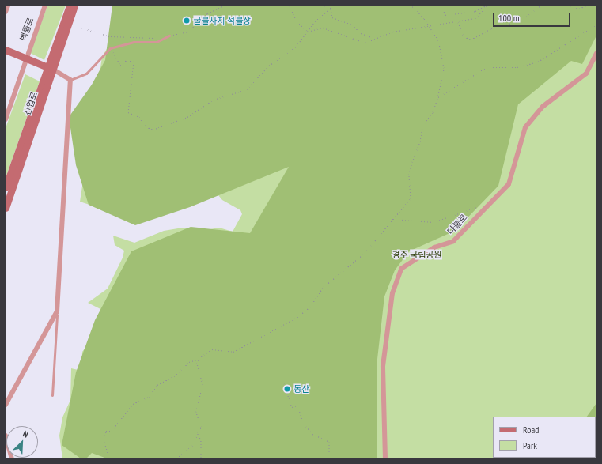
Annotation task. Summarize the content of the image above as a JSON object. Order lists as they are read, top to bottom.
{
  "streets": {
    "street": ["백률로", "산업로", "다불로"]
  },
  "parks": ["경주 국립공원"],
  "places": ["굴불사지 석불상", "동산"],
  "legend": ["Road", "Park"],
  "scale_bar": "100 m",
  "north": "top right"
}
